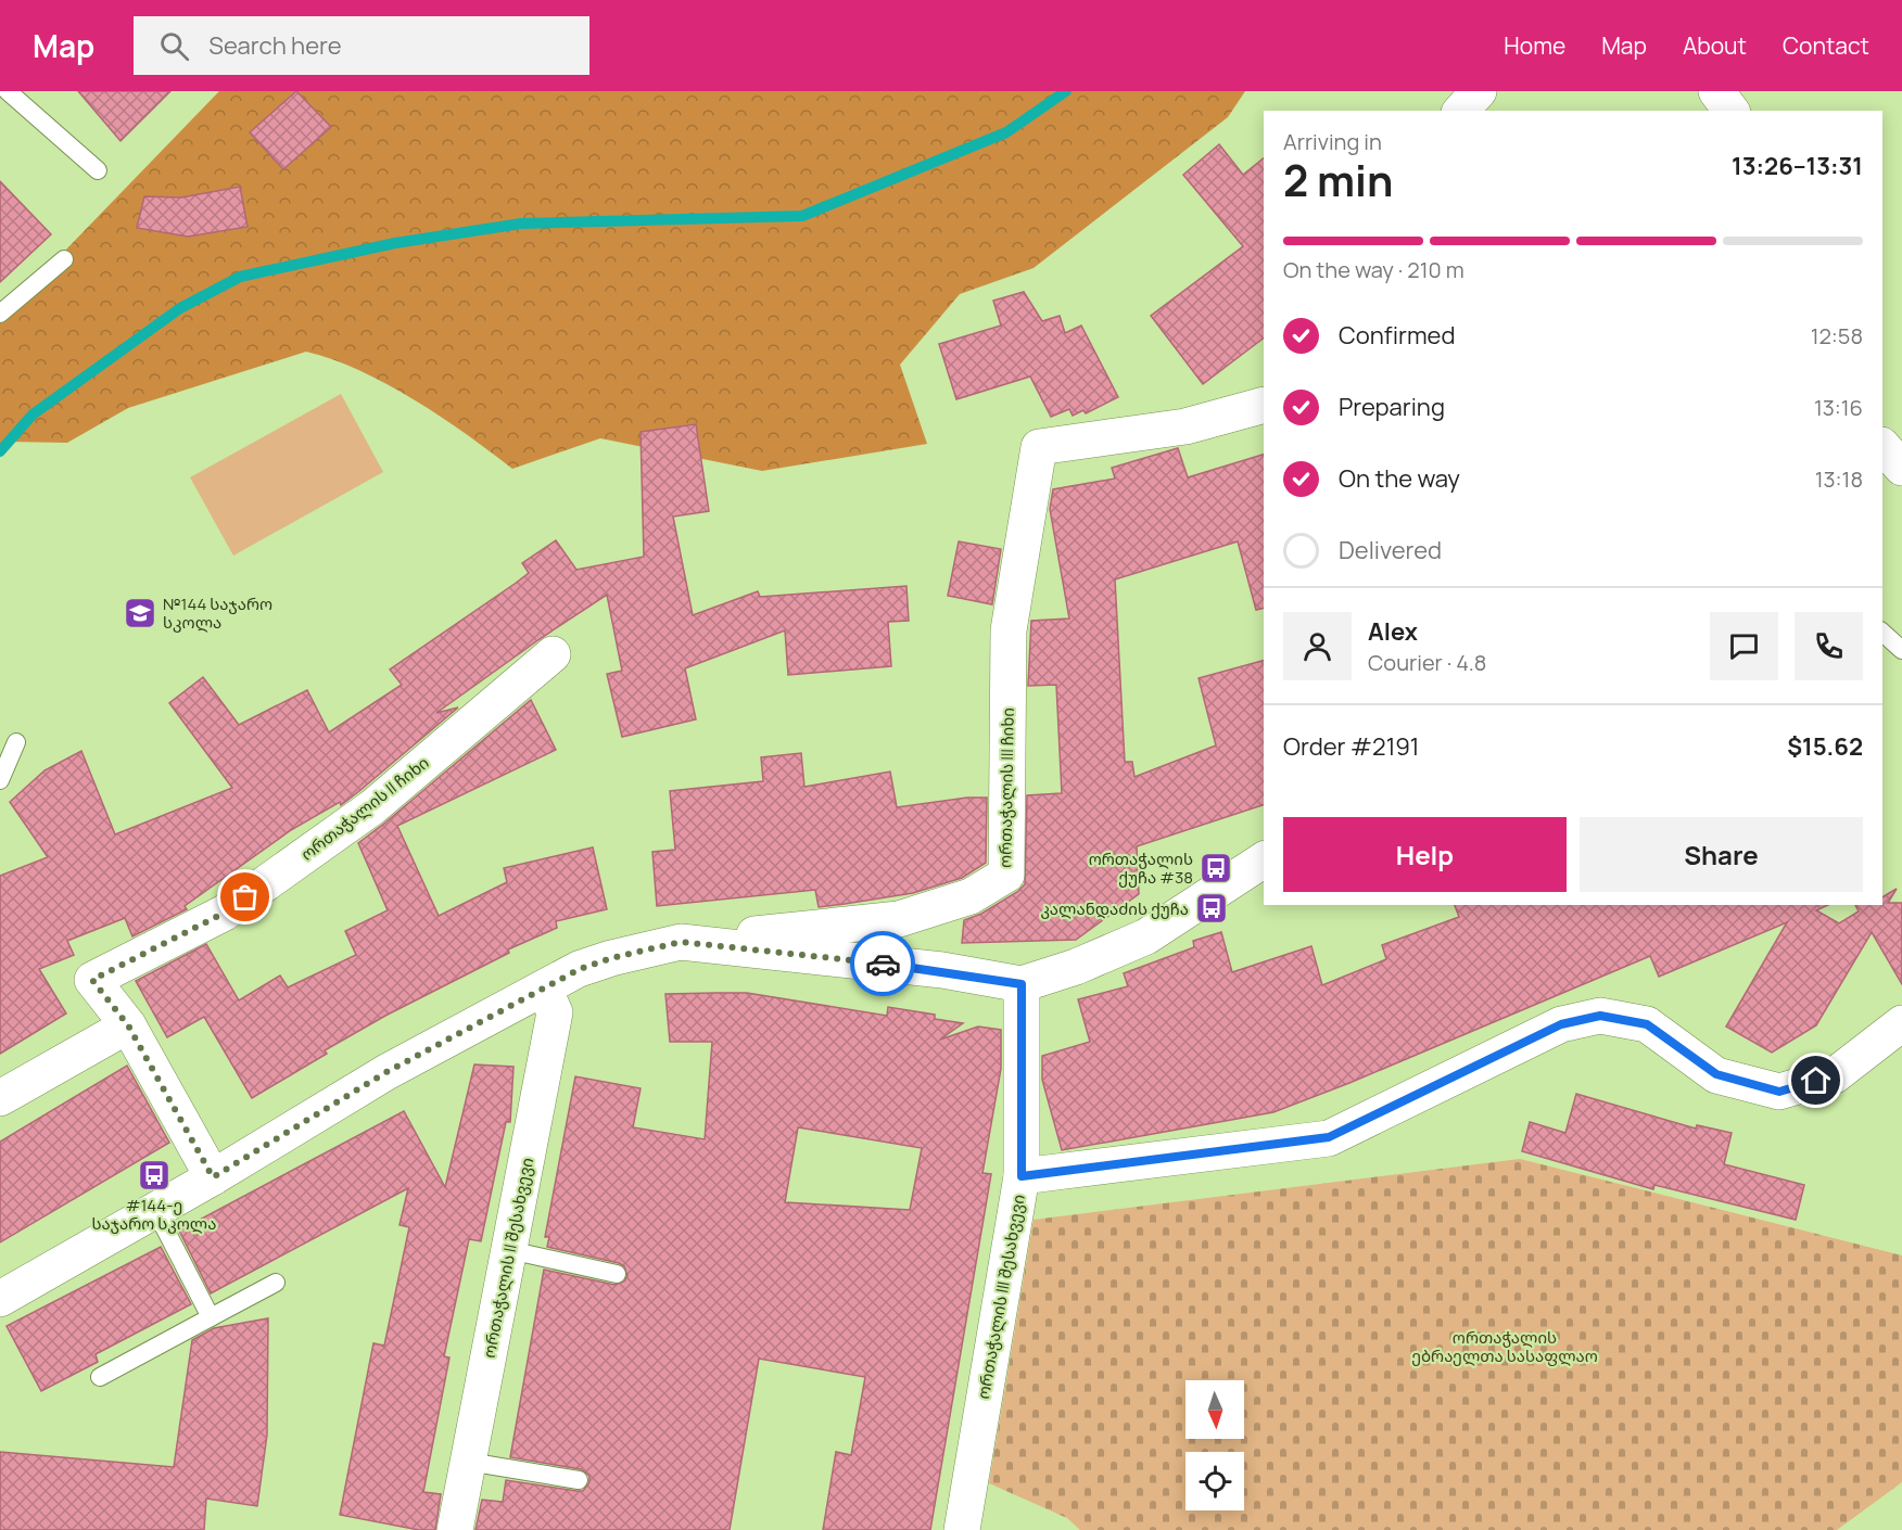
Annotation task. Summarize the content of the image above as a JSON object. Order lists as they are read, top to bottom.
{
  "streets": {
    "street": [
      "ორთაჭალის III ჩიხი",
      "ორთაჭალის II ჩიხი",
      "ორთაჭალის II შესახვევი",
      "ორთაჭალის III შესახვევი"
    ]
  },
  "parks": ["ორთაჭალის ებრაელთა სასაფლაო"],
  "places": {
    "school or university": ["№144 საჯარო სკოლა"],
    "bus stop": ["ორთაჭალის ქუჩა #38", "კალანდაძის ქუჩა", "#144-ე საჯარო სკოლა"]
  },
  "north": "bottom",
  "page": {
    "header": "Map",
    "search": "Search here",
    "nav": [
      "Home",
      "Map",
      "About",
      "Contact"
    ],
    "heading": ["2 min", "Arriving in", "13:26–13:31"],
    "panel": [
      "Alex",
      "Courier · 4.8",
      "Order #2191",
      "$15.62"
    ],
    "bar": "On the way · 210 m",
    "list": [
      ["Confirmed", "12:58"],
      ["Preparing", "13:16"],
      ["On the way", "13:18"],
      "Delivered"
    ],
    "buttons": ["Help", "Share"]
  }
}
